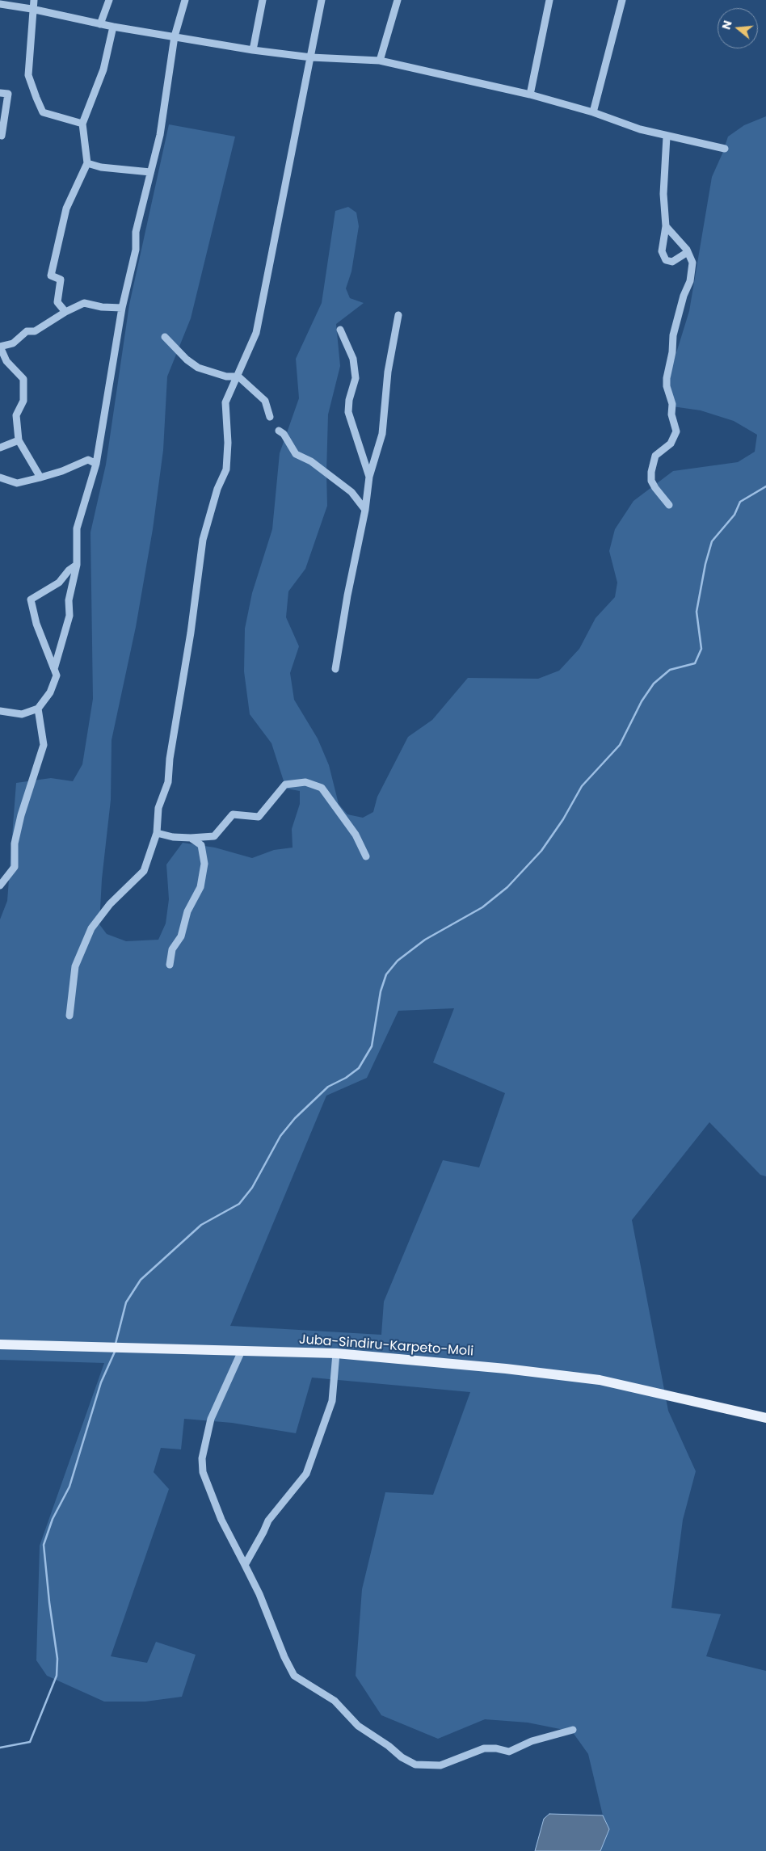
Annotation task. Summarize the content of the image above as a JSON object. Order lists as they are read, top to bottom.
{
  "streets": {
    "main road": ["Juba-Sindiru-Karpeto-Moli"]
  },
  "north": "left"
}
